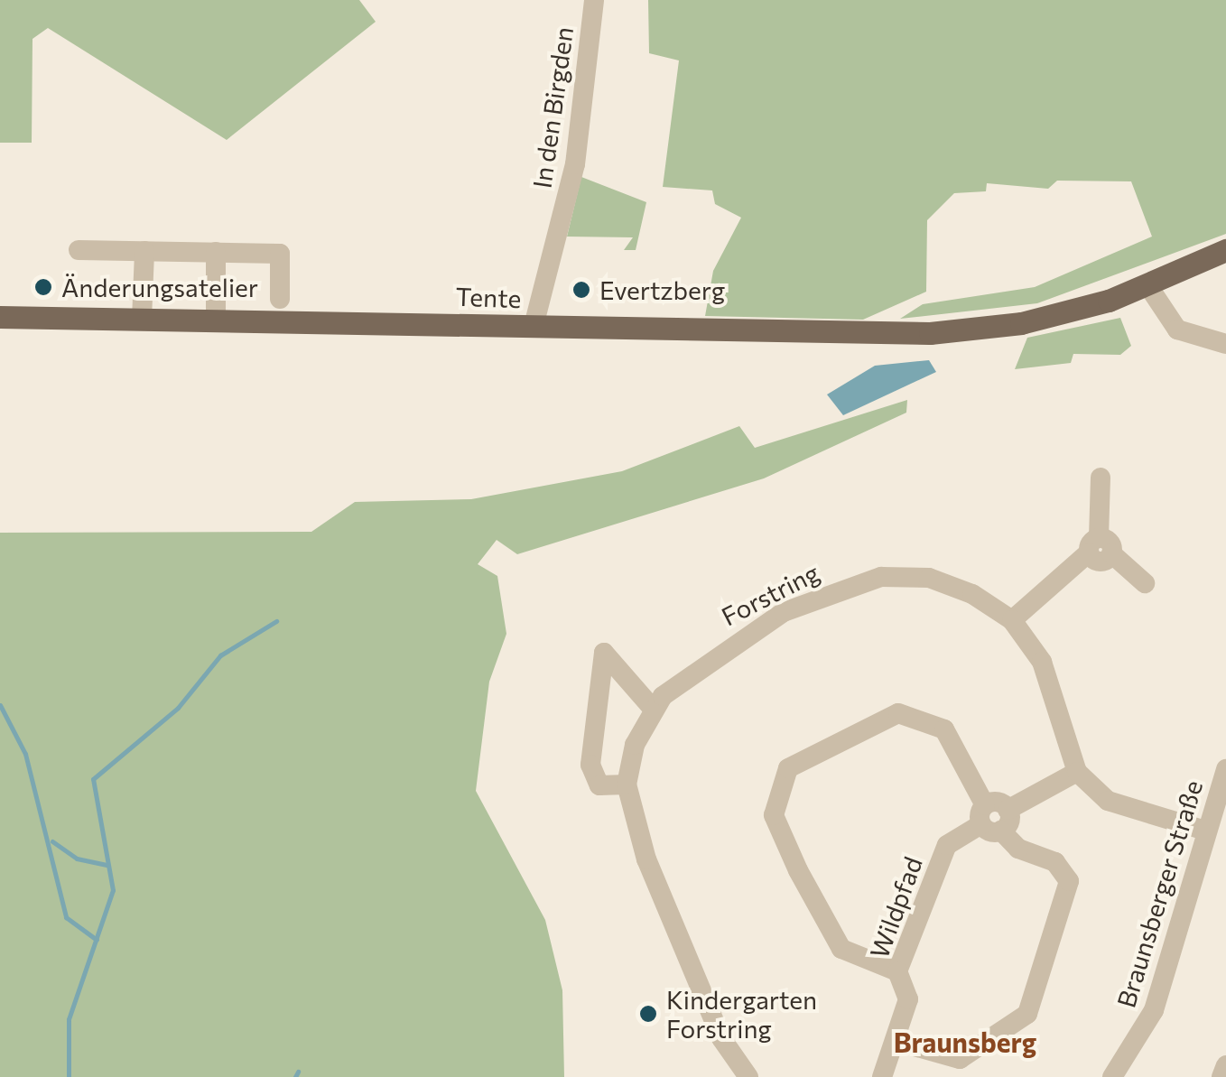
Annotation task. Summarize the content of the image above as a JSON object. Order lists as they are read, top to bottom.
{
  "streets": {
    "main road": ["Tente"],
    "street": [
      "In den Birgden",
      "Forstring",
      "Braunsberger Straße",
      "Wildpfad"
    ]
  },
  "crossings": [
    ["In den Birgden", "Tente"],
    ["Forstring", "Wildpfad"]
  ],
  "districts": ["Braunsberg"],
  "places": ["Änderungsatelier", "Evertzberg", "Kindergarten Forstring"]
}
